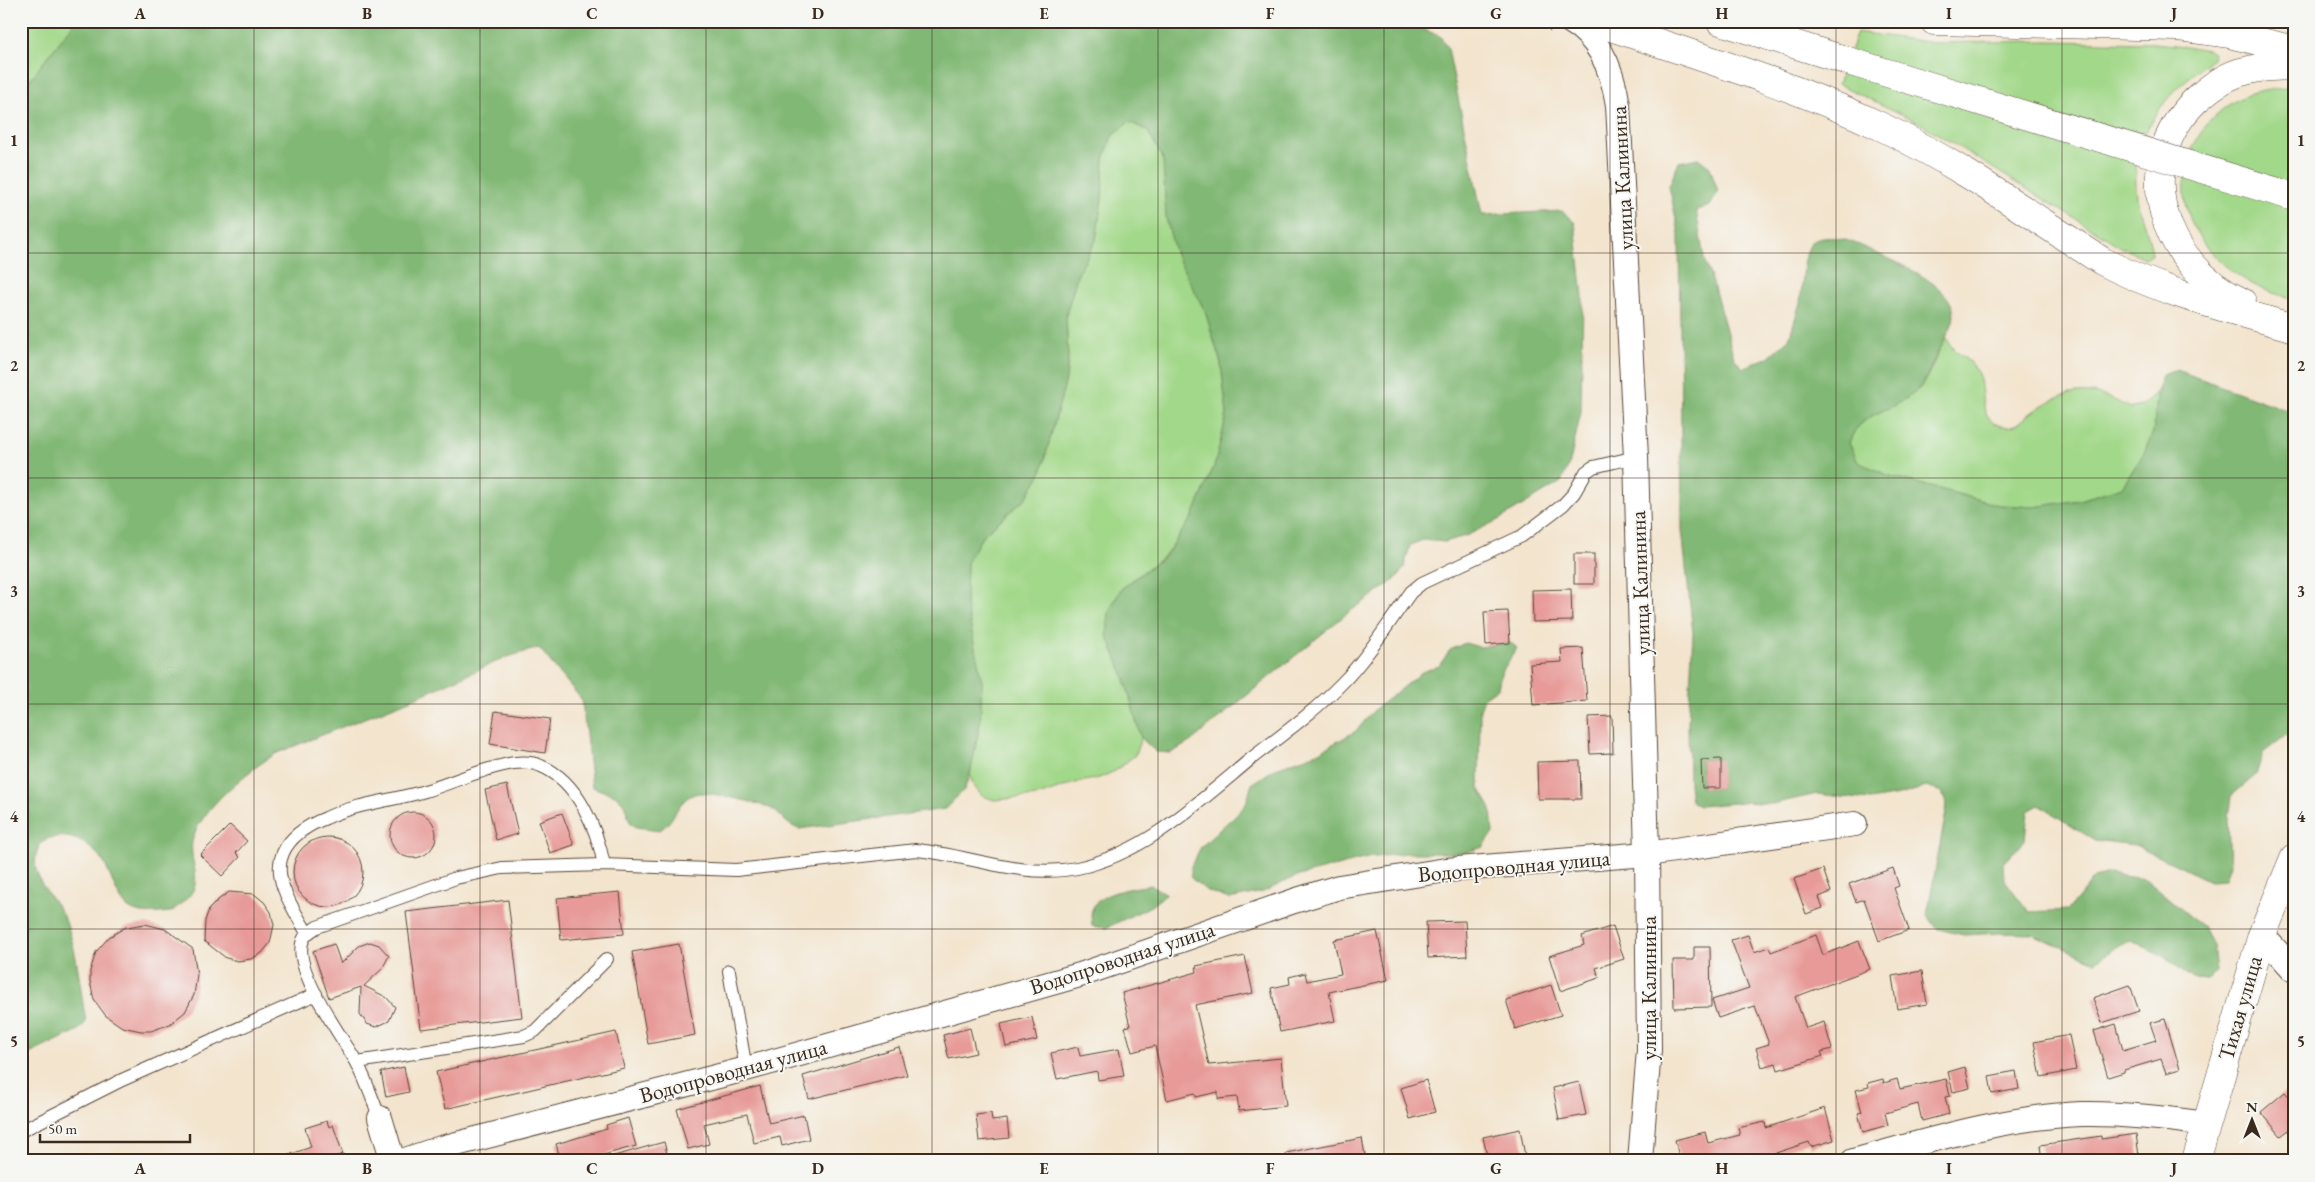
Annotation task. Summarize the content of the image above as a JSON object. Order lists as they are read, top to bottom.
{
  "streets": {
    "main road": ["Тихая улица"],
    "street": ["улица Калинина", "Водопроводная улица"]
  },
  "crossings": [
    ["улица Калинина", "Водопроводная улица"]
  ],
  "scale_bar": "50 m",
  "north": "top",
  "grid": {
    "columns": [
      "A",
      "B",
      "C",
      "D",
      "E",
      "F",
      "G",
      "H",
      "I",
      "J"
    ],
    "rows": [
      "1",
      "2",
      "3",
      "4",
      "5"
    ]
  }
}
